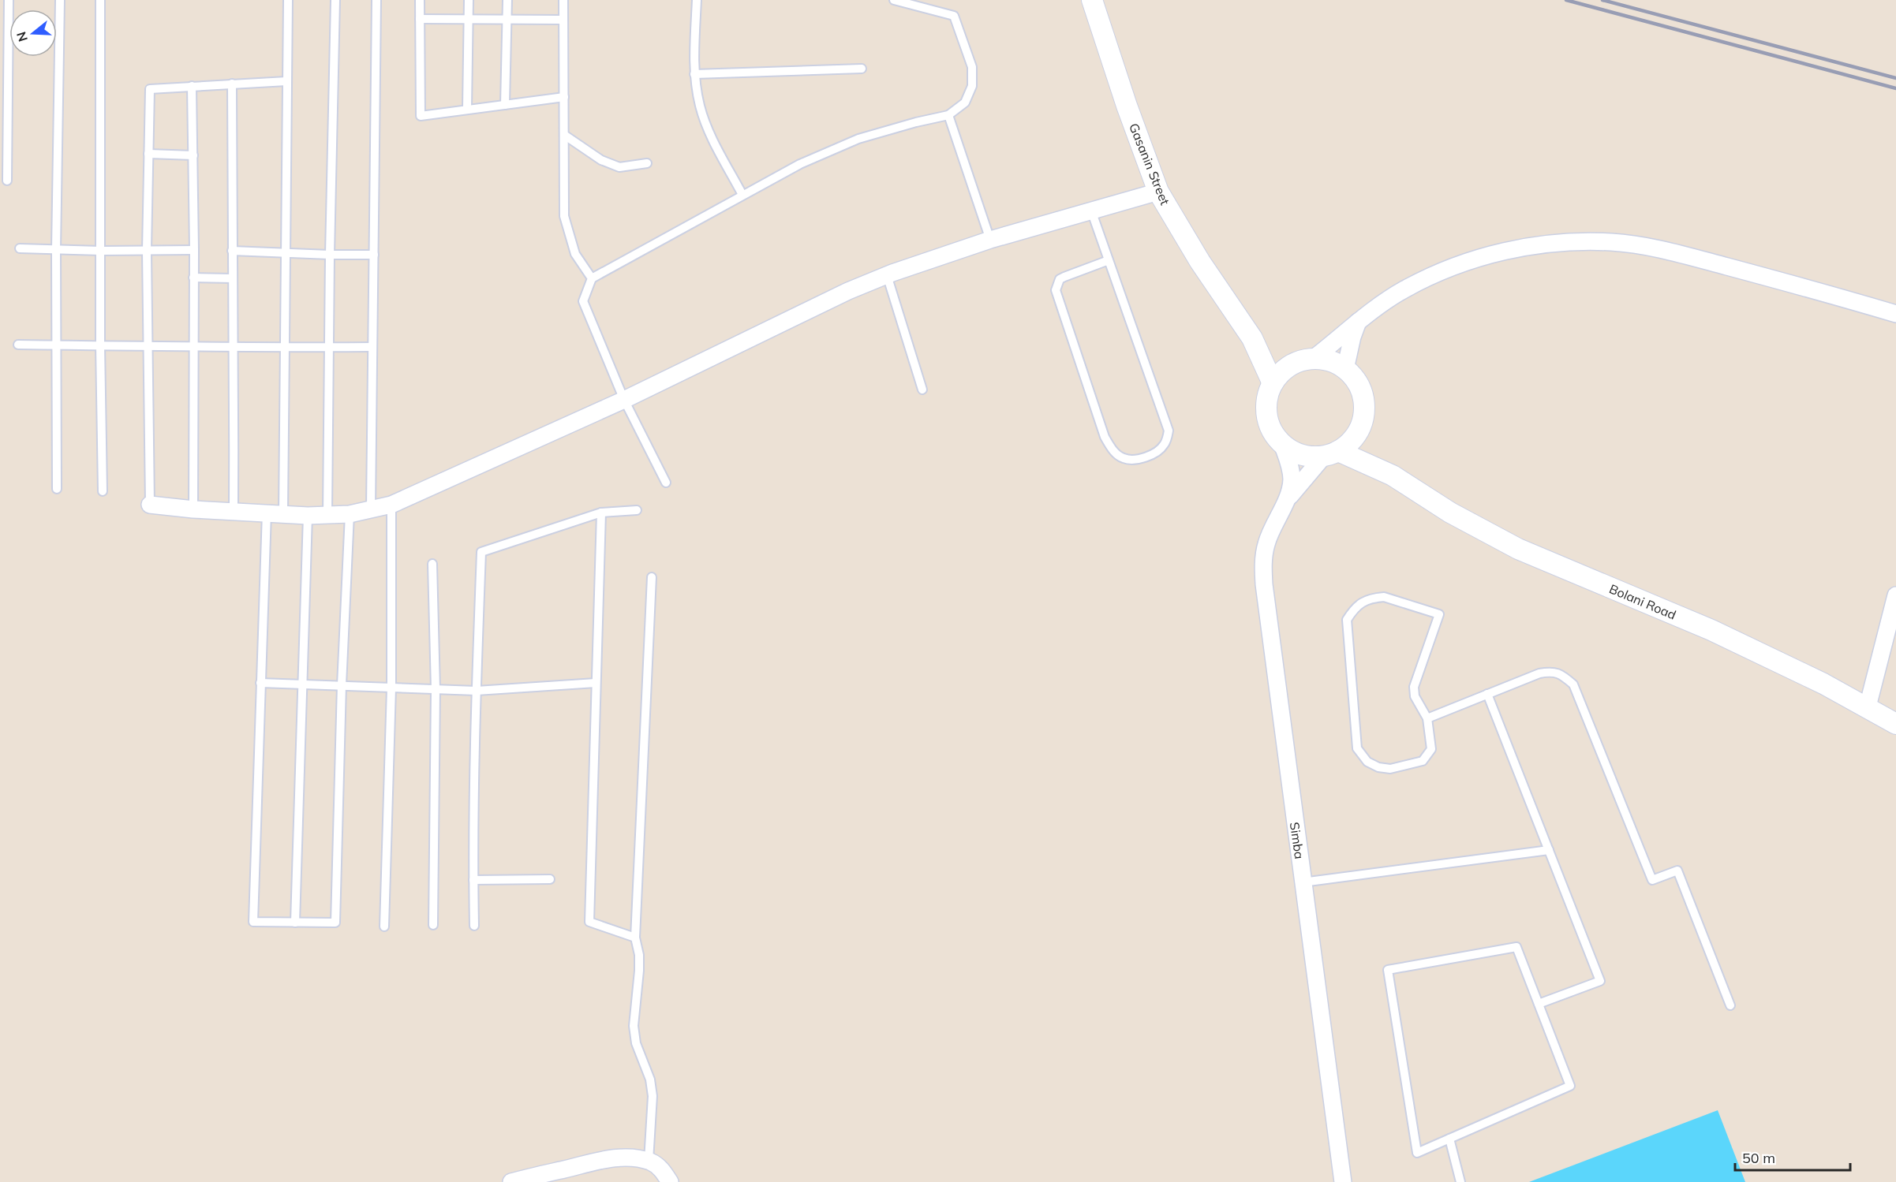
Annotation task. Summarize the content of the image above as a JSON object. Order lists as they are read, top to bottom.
{
  "streets": {
    "street": ["Gasanin Street", "Bolani Road", "Simba"]
  },
  "crossings": [
    ["Gasanin Street", "Bolani Road"]
  ],
  "scale_bar": "50 m",
  "north": "left"
}
